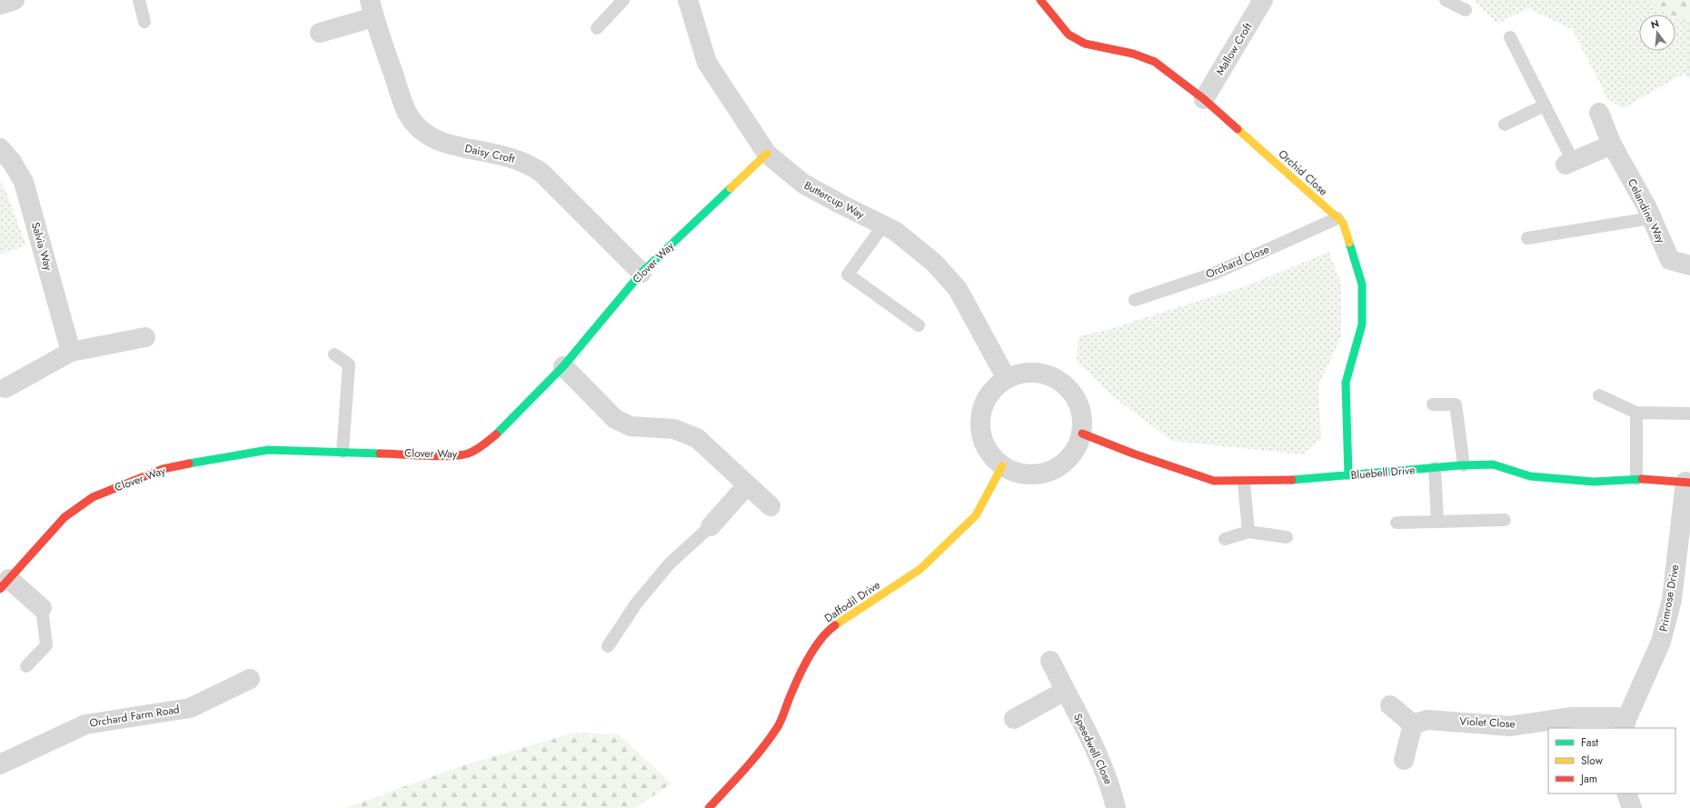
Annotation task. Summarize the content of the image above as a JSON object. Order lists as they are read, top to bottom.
{
  "streets": {
    "street": [
      "Mallow Croft",
      "Daisy Croft",
      "Orchid Close",
      "Buttercup Way",
      "Celandine Way",
      "Salvia Way",
      "Clover Way",
      "Bluebell Drive",
      "Primrose Drive",
      "Daffodil Drive",
      "Orchard Farm Road",
      "Violet Close",
      "Speedwell Close"
    ],
    "lane": ["Orchard Close"]
  },
  "crossings": [
    ["Mallow Croft", "Orchid Close"],
    ["Daisy Croft", "Clover Way"],
    ["Orchid Close", "Orchard Close"],
    ["Orchid Close", "Bluebell Drive"],
    ["Buttercup Way", "Clover Way"],
    ["Buttercup Way", "Bluebell Drive"],
    ["Buttercup Way", "Daffodil Drive"],
    ["Bluebell Drive", "Primrose Drive"],
    ["Bluebell Drive", "Daffodil Drive"],
    ["Primrose Drive", "Violet Close"]
  ],
  "legend": ["Fast", "Slow", "Jam"],
  "north": "top"
}
